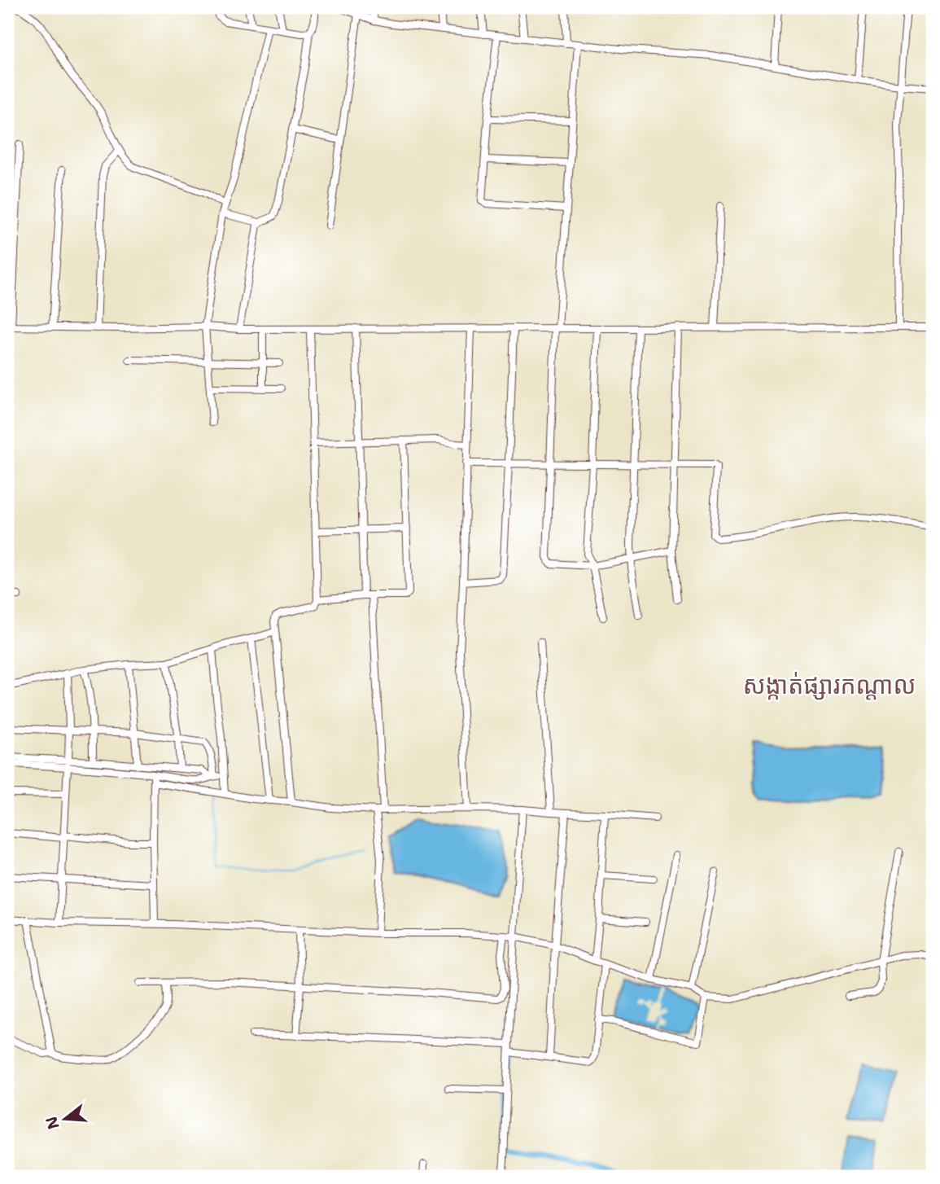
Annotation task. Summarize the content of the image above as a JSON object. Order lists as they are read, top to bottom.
{
  "districts": ["សង្កាត់ផ្សារកណ្ដាល"],
  "north": "left"
}
